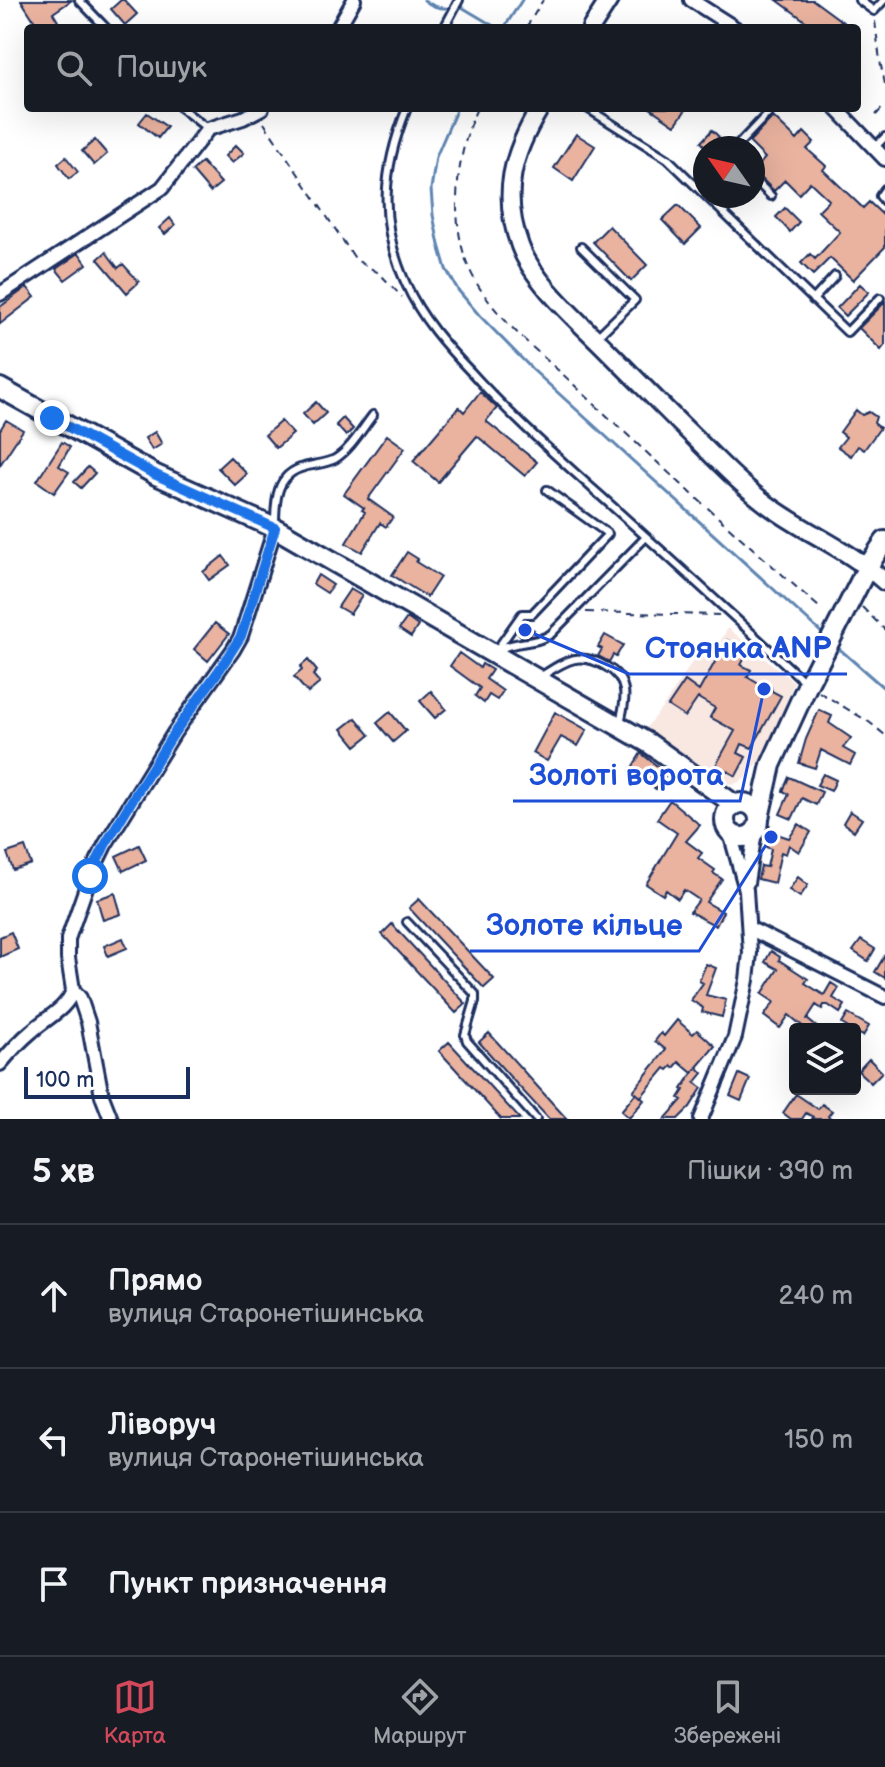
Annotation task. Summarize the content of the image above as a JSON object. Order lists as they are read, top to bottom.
{
  "places": ["Стоянка ANP", "Золоті ворота", "Золоте кільце"],
  "scale_bar": "100 m",
  "north": "top left",
  "page": {
    "search": "Пошук",
    "scale": "100 m",
    "heading": ["5 хв", "Пішки · 390 m"],
    "list": [
      ["Прямо", "вулиця Старонетішинська", "240 m"],
      ["Ліворуч", "вулиця Старонетішинська", "150 m"],
      "Пункт призначення"
    ],
    "nav": ["Карта", "Маршрут", "Збережені"]
  }
}
